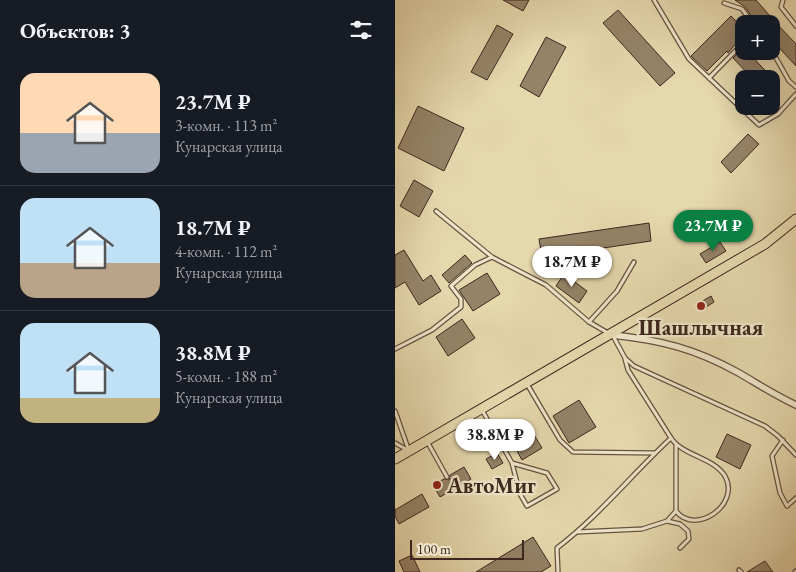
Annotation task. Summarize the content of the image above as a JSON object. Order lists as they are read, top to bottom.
{
  "places": ["Шашлычная", "АвтоМиг"],
  "scale_bar": "100 m",
  "page": {
    "heading": "Объектов: 3",
    "map_buttons": ["+", "−"],
    "list": [
      {
        "name": "23.7M ₽",
        "note": "3-комн. · 113 m² · Кунарская улица"
      },
      {
        "name": "18.7M ₽",
        "note": "4-комн. · 112 m² · Кунарская улица"
      },
      {
        "name": "38.8M ₽",
        "note": "5-комн. · 188 m² · Кунарская улица"
      }
    ],
    "price": ["23.7M ₽", "18.7M ₽", "38.8M ₽"],
    "scale": "100 m"
  }
}
